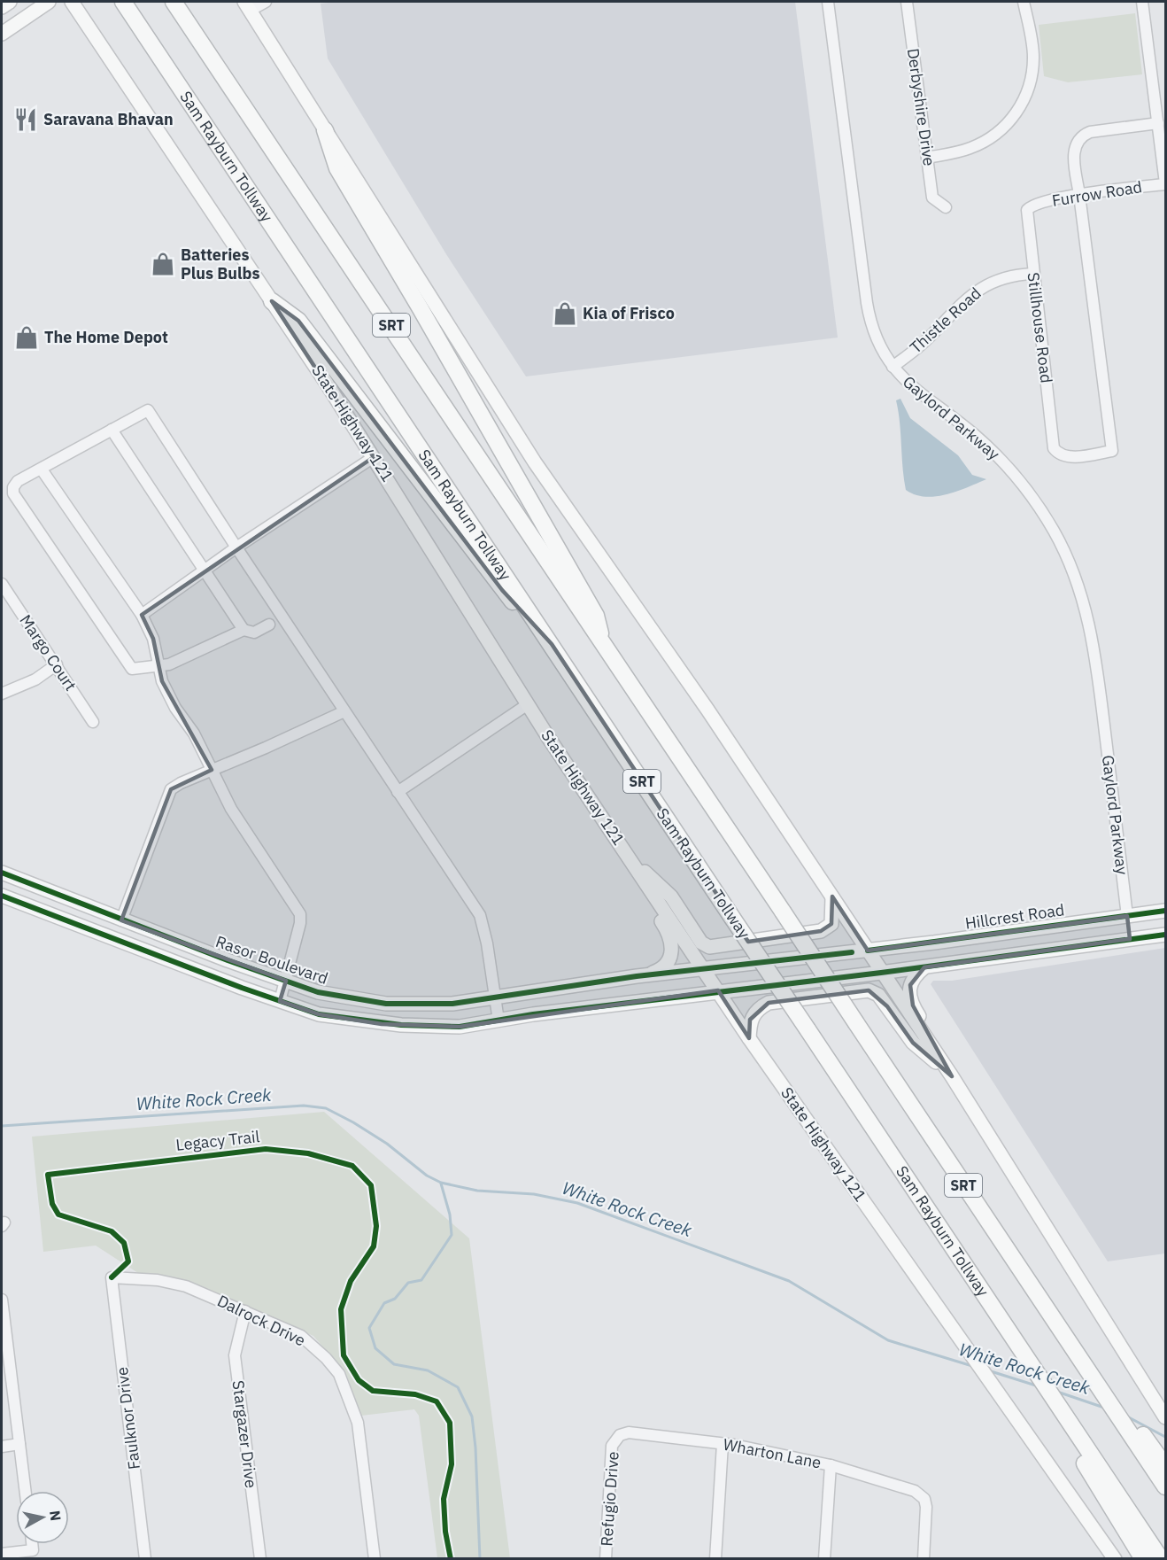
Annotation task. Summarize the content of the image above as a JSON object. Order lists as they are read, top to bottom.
{
  "streets": {
    "highway": ["Sam Rayburn Tollway", "SRT"],
    "main road": ["State Highway 121", "Hillcrest Road", "Rasor Boulevard"],
    "street": [
      "Derbyshire Drive",
      "Furrow Road",
      "Thistle Road",
      "Stillhouse Road",
      "Gaylord Parkway",
      "Margo Court",
      "Dalrock Drive",
      "Faulknor Drive",
      "Stargazer Drive",
      "Wharton Lane",
      "Refugio Drive"
    ],
    "cycle path": ["Legacy Trail"]
  },
  "crossings": [
    ["Furrow Road", "Stillhouse Road"],
    ["Thistle Road", "Stillhouse Road"],
    ["Thistle Road", "Gaylord Parkway"],
    ["Gaylord Parkway", "Hillcrest Road"],
    ["State Highway 121", "Hillcrest Road"],
    ["State Highway 121", "Rasor Boulevard"],
    ["Hillcrest Road", "Rasor Boulevard"],
    ["Dalrock Drive", "Faulknor Drive"],
    ["Dalrock Drive", "Stargazer Drive"],
    ["Wharton Lane", "Refugio Drive"]
  ],
  "water": ["White Rock Creek"],
  "places": {
    "restaurant": ["Saravana Bhavan"],
    "shop": ["Batteries Plus Bulbs", "Kia of Frisco", "The Home Depot"]
  },
  "north": "right"
}
